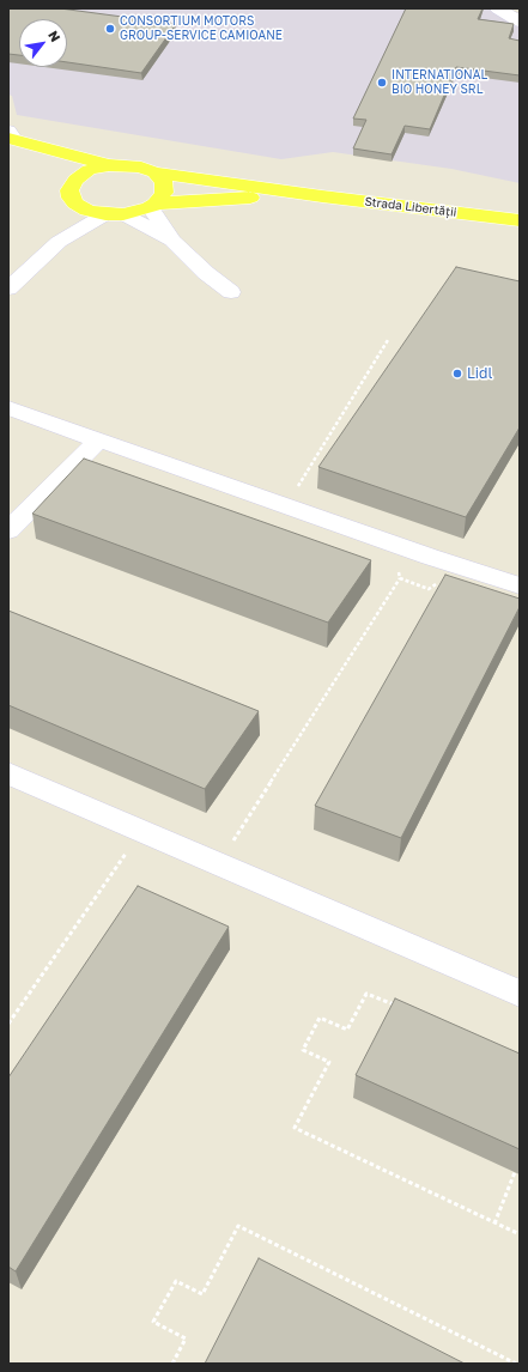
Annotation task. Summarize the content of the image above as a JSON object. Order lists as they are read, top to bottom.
{
  "streets": {
    "main road": ["Strada Libertății"]
  },
  "places": ["CONSORTIUM MOTORS GROUP-SERVICE CAMIOANE", "INTERNATIONAL BIO HONEY SRL", "Lidl"],
  "north": "top right"
}
